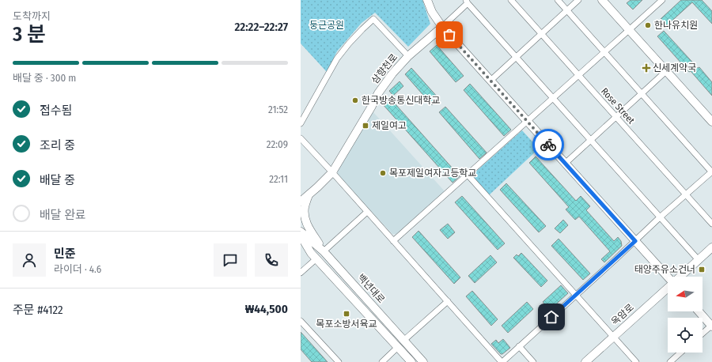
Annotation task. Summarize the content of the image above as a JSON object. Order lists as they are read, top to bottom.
{
  "streets": {
    "street": [
      "삼향천로",
      "Rose Street",
      "백년대로",
      "옥암로"
    ]
  },
  "parks": ["둥근공원"],
  "places": {
    "other": ["한나유치원", "한국방송통신대학교", "목포제일여자고등학교"],
    "health": ["신세계약국"],
    "transit": ["제일여고", "태양주유소건너", "목포소방서육교"]
  },
  "north": "left",
  "page": {
    "heading": ["3 분", "도착까지", "22:22–22:27"],
    "panel": [
      "민준",
      "라이더 · 4.6",
      "주문 #4122",
      "₩44,500"
    ],
    "bar": "배달 중 · 300 m",
    "list": [
      ["접수됨", "21:52"],
      ["조리 중", "22:09"],
      ["배달 중", "22:11"],
      "배달 완료"
    ]
  }
}
